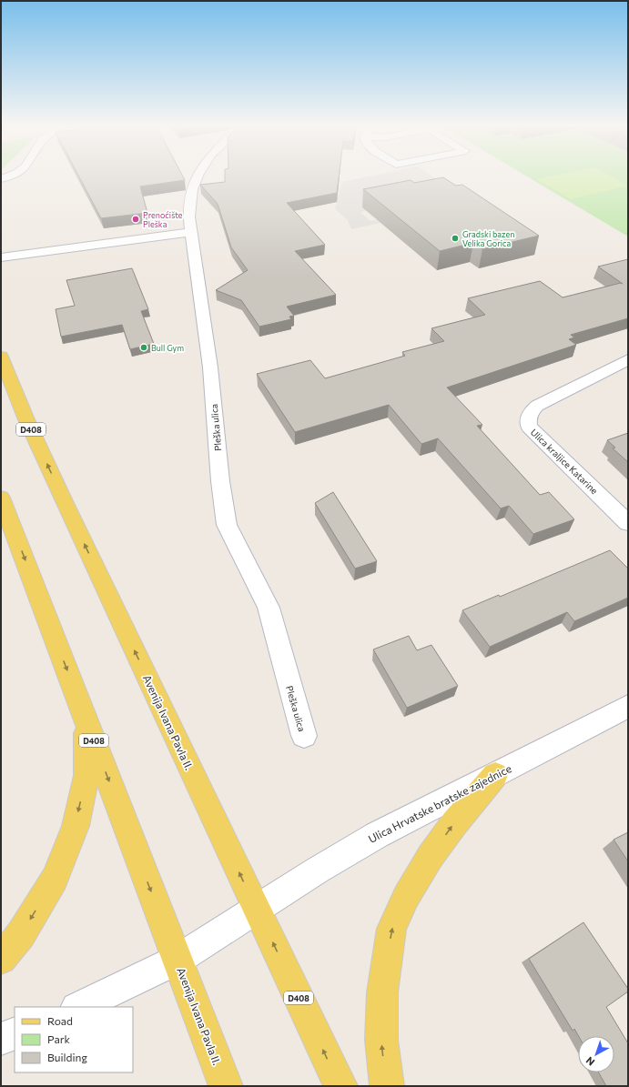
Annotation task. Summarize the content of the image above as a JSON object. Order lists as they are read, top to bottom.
{
  "streets": {
    "main road": ["D408", "Avenija Ivana Pavla II."],
    "street": ["Pleška ulica", "Ulica kraljice Katarine", "Ulica Hrvatske bratske zajednice"]
  },
  "crossings": [
    ["Avenija Ivana Pavla II.", "Ulica Hrvatske bratske zajednice"]
  ],
  "places": ["Prenoćište Pleška", "Gradski bazen Velika Gorica", "Bull Gym"],
  "legend": ["Road", "Park", "Building"],
  "north": "bottom left"
}
